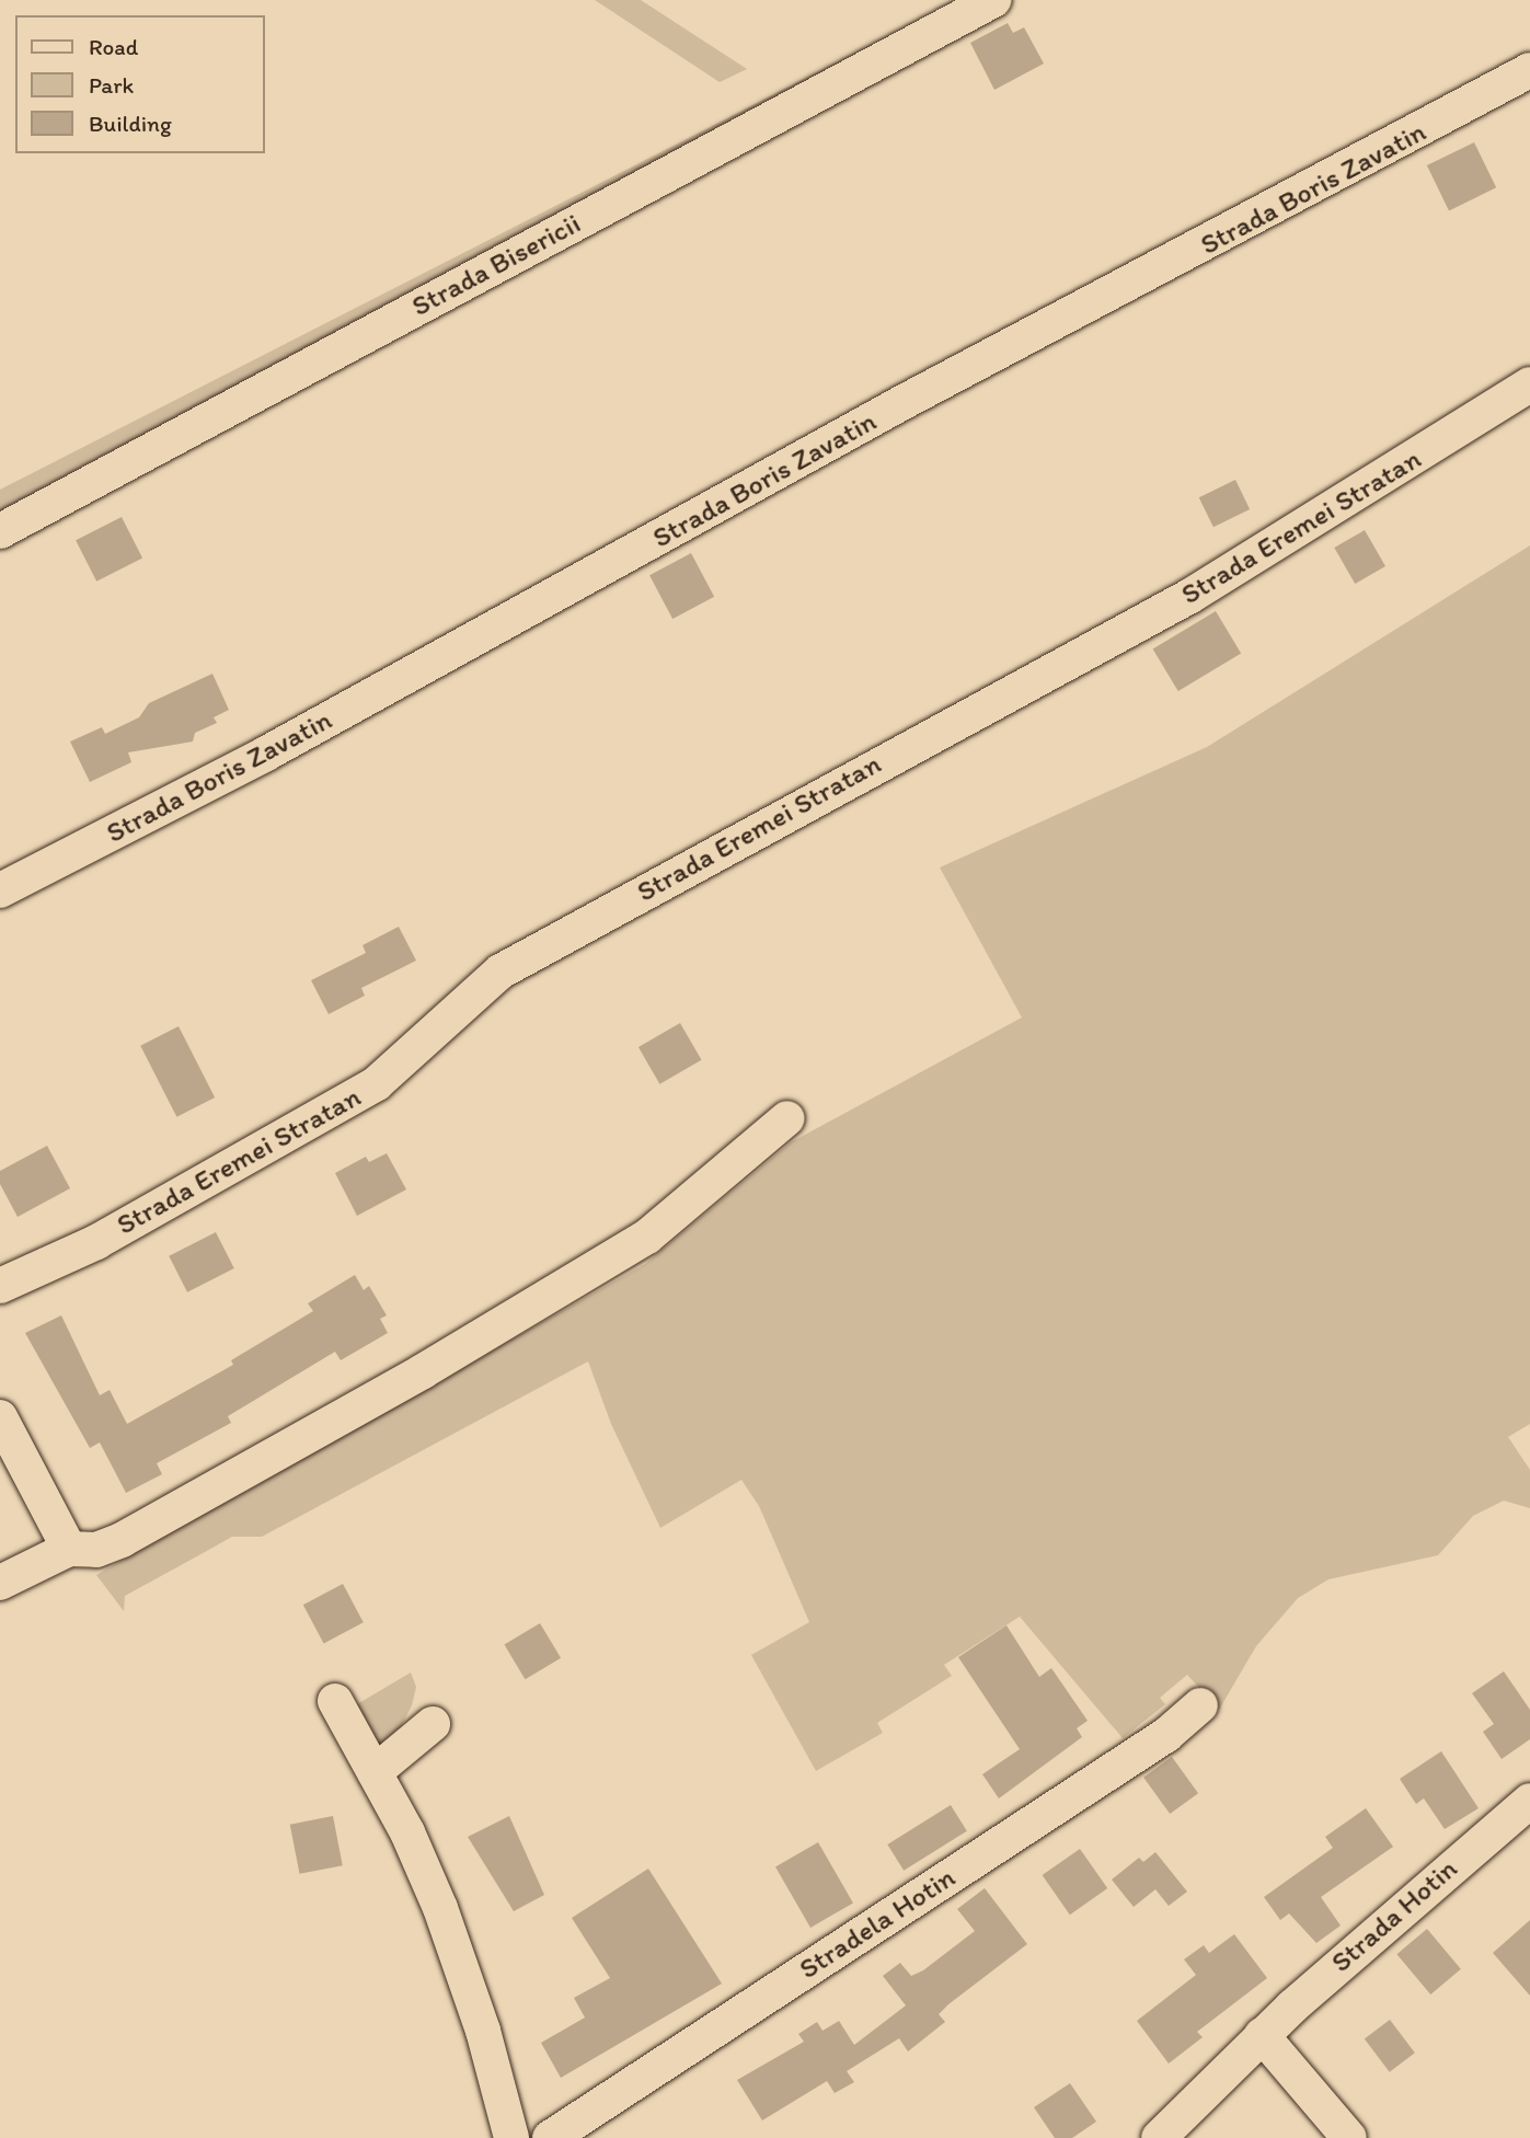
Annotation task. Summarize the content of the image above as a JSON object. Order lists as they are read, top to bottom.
{
  "streets": {
    "street": [
      "Strada Boris Zavatin",
      "Strada Bisericii",
      "Strada Eremei Stratan",
      "Strada Hotin",
      "Stradela Hotin"
    ]
  },
  "legend": ["Road", "Park", "Building"]
}
